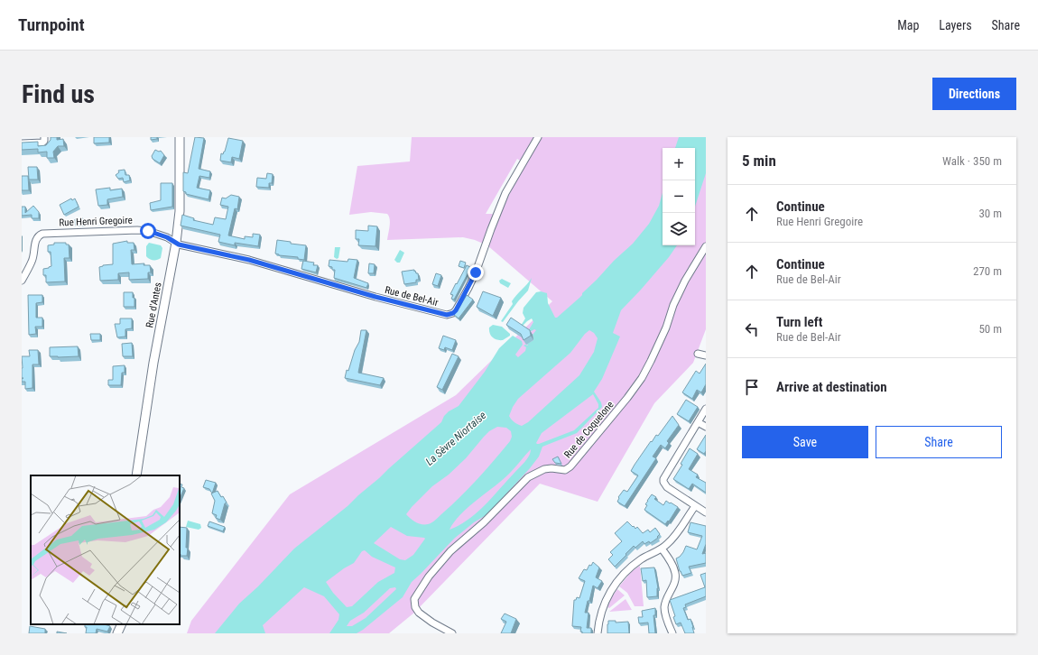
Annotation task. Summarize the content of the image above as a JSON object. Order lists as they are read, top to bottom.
{
  "streets": {
    "street": [
      "Rue Henri Gregoire",
      "Rue de Bel-Air",
      "Rue d'Antes",
      "Rue de Coquelone"
    ]
  },
  "crossings": [
    ["Rue Henri Gregoire", "Rue de Bel-Air"],
    ["Rue Henri Gregoire", "Rue d'Antes"],
    ["Rue de Bel-Air", "Rue d'Antes"]
  ],
  "water": ["La Sèvre Niortaise"],
  "page": {
    "header": "Turnpoint",
    "nav": ["Map", "Layers", "Share"],
    "buttons": [
      "Directions",
      ["Save", "Share"]
    ],
    "title": "Find us",
    "heading": ["5 min", "Walk · 350 m"],
    "map_buttons": ["+", "−"],
    "list": [
      ["Continue", "Rue Henri Gregoire", "30 m"],
      ["Continue", "Rue de Bel-Air", "270 m"],
      ["Turn left", "Rue de Bel-Air", "50 m"],
      "Arrive at destination"
    ]
  }
}
